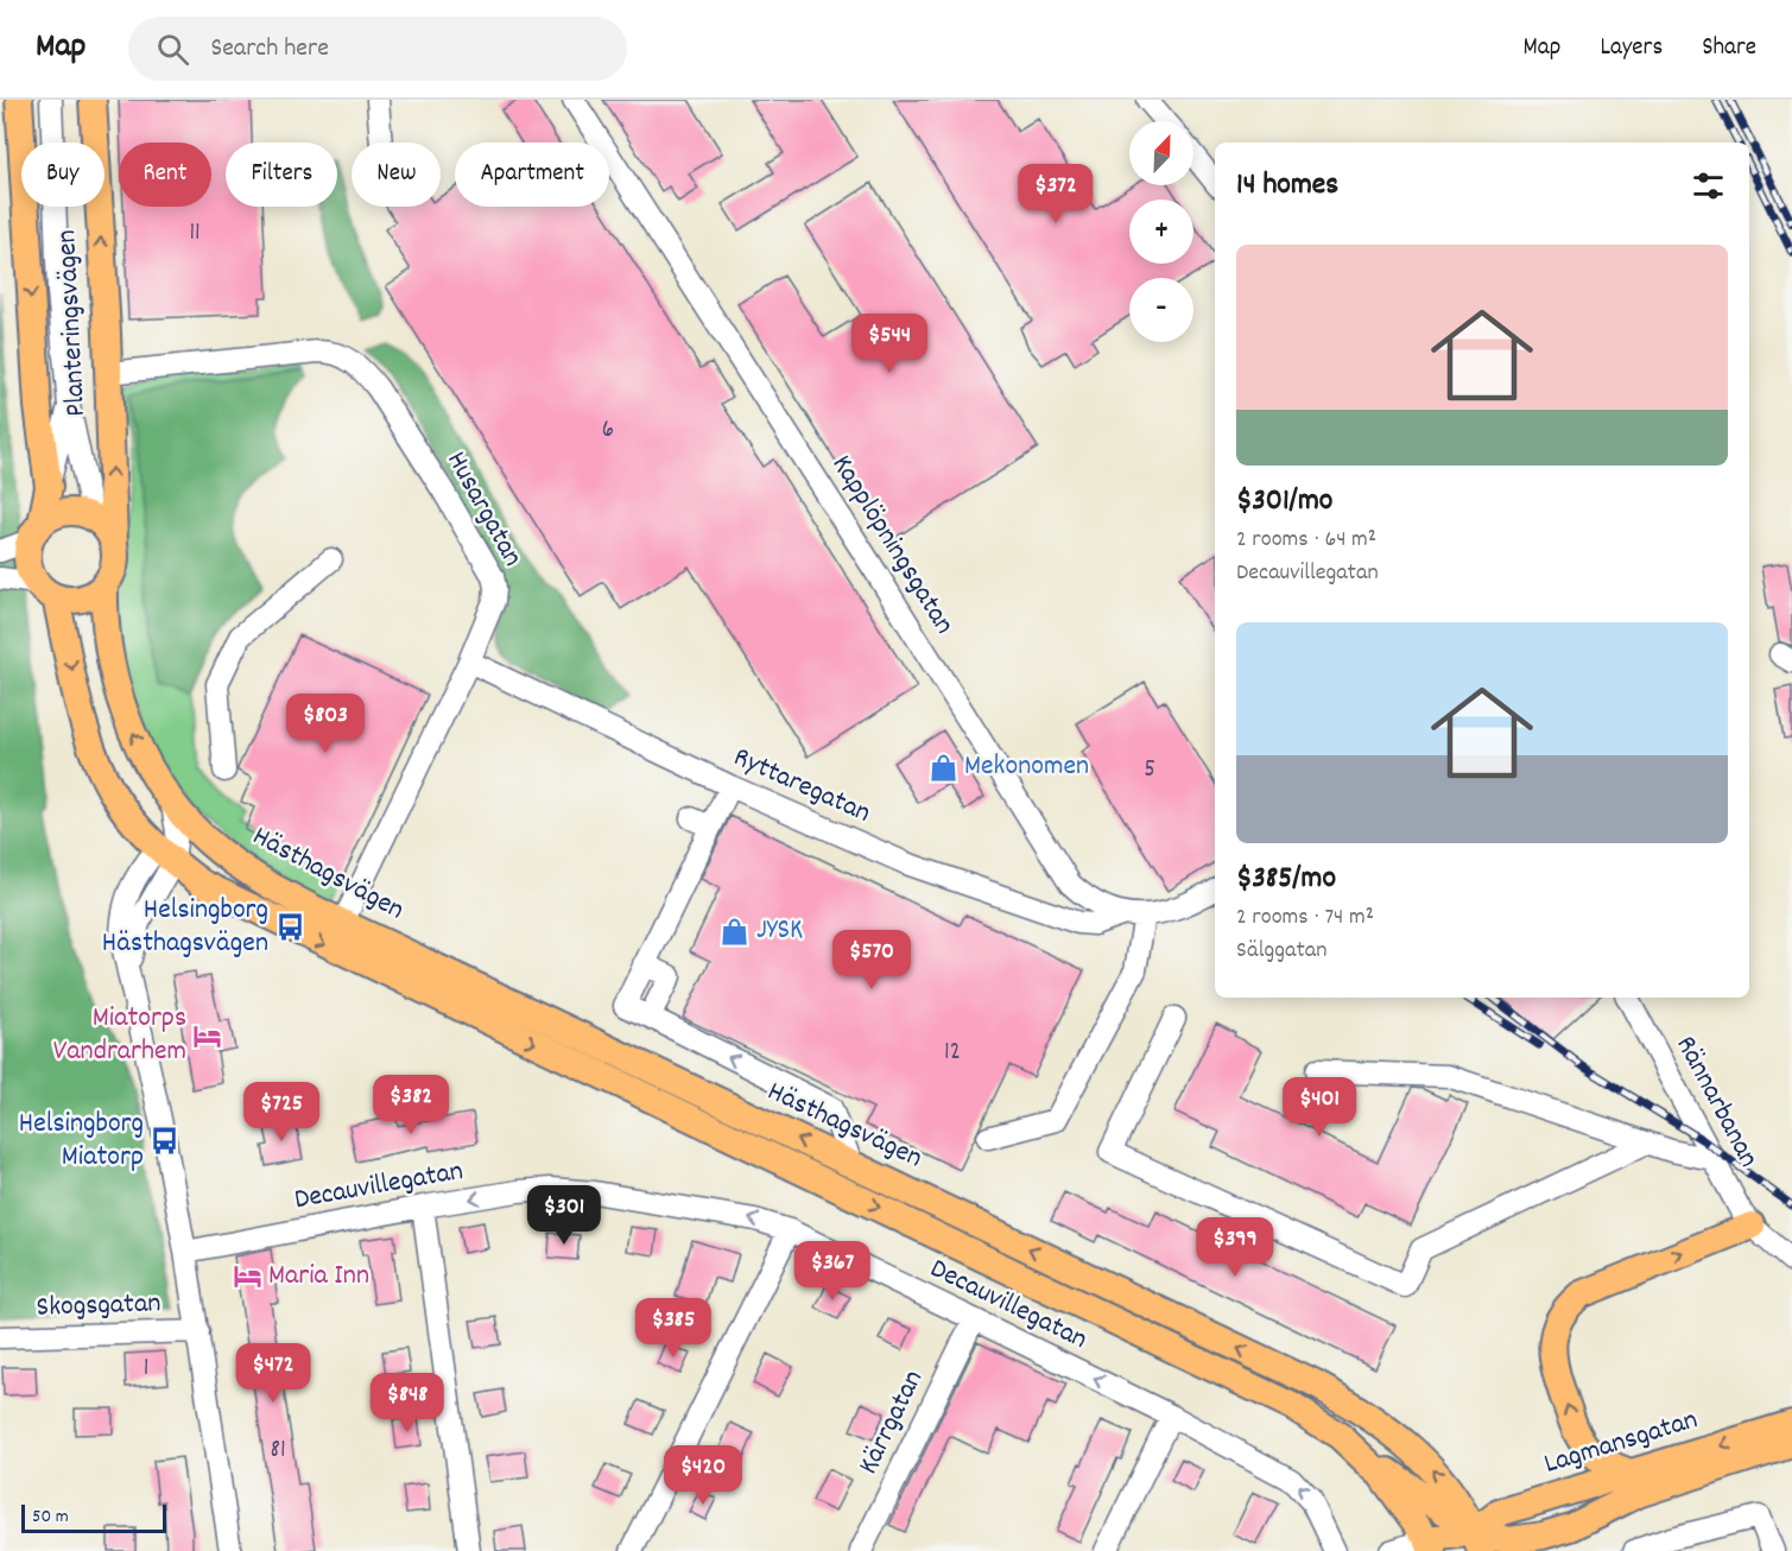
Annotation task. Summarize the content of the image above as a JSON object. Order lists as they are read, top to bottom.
{
  "streets": {
    "main road": ["Planteringsvägen", "Hästhagsvägen", "Lagmansgatan"],
    "street": [
      "Husargatan",
      "Kapplöpningsgatan",
      "Ryttaregatan",
      "Rännarbanan",
      "Decauvillegatan",
      "Skogsgatan",
      "Kärrgatan"
    ]
  },
  "crossings": [
    ["Planteringsvägen", "Husargatan"],
    ["Husargatan", "Ryttaregatan"],
    ["Husargatan", "Hästhagsvägen"],
    ["Kapplöpningsgatan", "Ryttaregatan"],
    ["Hästhagsvägen", "Lagmansgatan"],
    ["Decauvillegatan", "Kärrgatan"]
  ],
  "one_way": ["Decauvillegatan"],
  "places": {
    "shop": ["Mekonomen", "JYSK"],
    "bus stop": ["Helsingborg Hästhagsvägen", "Helsingborg Miatorp"],
    "hotel": ["Miatorps Vandrarhem", "Maria Inn"]
  },
  "house_numbers": [
    "11",
    "6",
    "5",
    "12",
    "1",
    "81"
  ],
  "scale_bar": "50 m",
  "north": "top right",
  "page": {
    "header": "Map",
    "search": "Search here",
    "nav": ["Map", "Layers", "Share"],
    "map_buttons": ["+", "−"],
    "chip": [
      "Buy",
      "Rent",
      "Filters",
      "New",
      "Apartment"
    ],
    "heading": "14 homes",
    "price": [
      "$372",
      "$544",
      "$803",
      "$570",
      "$382",
      "$401",
      "$725",
      "$301",
      "$399",
      "$367",
      "$385",
      "$472",
      "$848",
      "$420"
    ],
    "list": [
      {
        "name": "$301/mo",
        "note": "2 rooms · 64 m² · Decauvillegatan"
      },
      {
        "name": "$385/mo",
        "note": "2 rooms · 74 m² · Sälggatan"
      }
    ],
    "scale": "50 m"
  }
}
